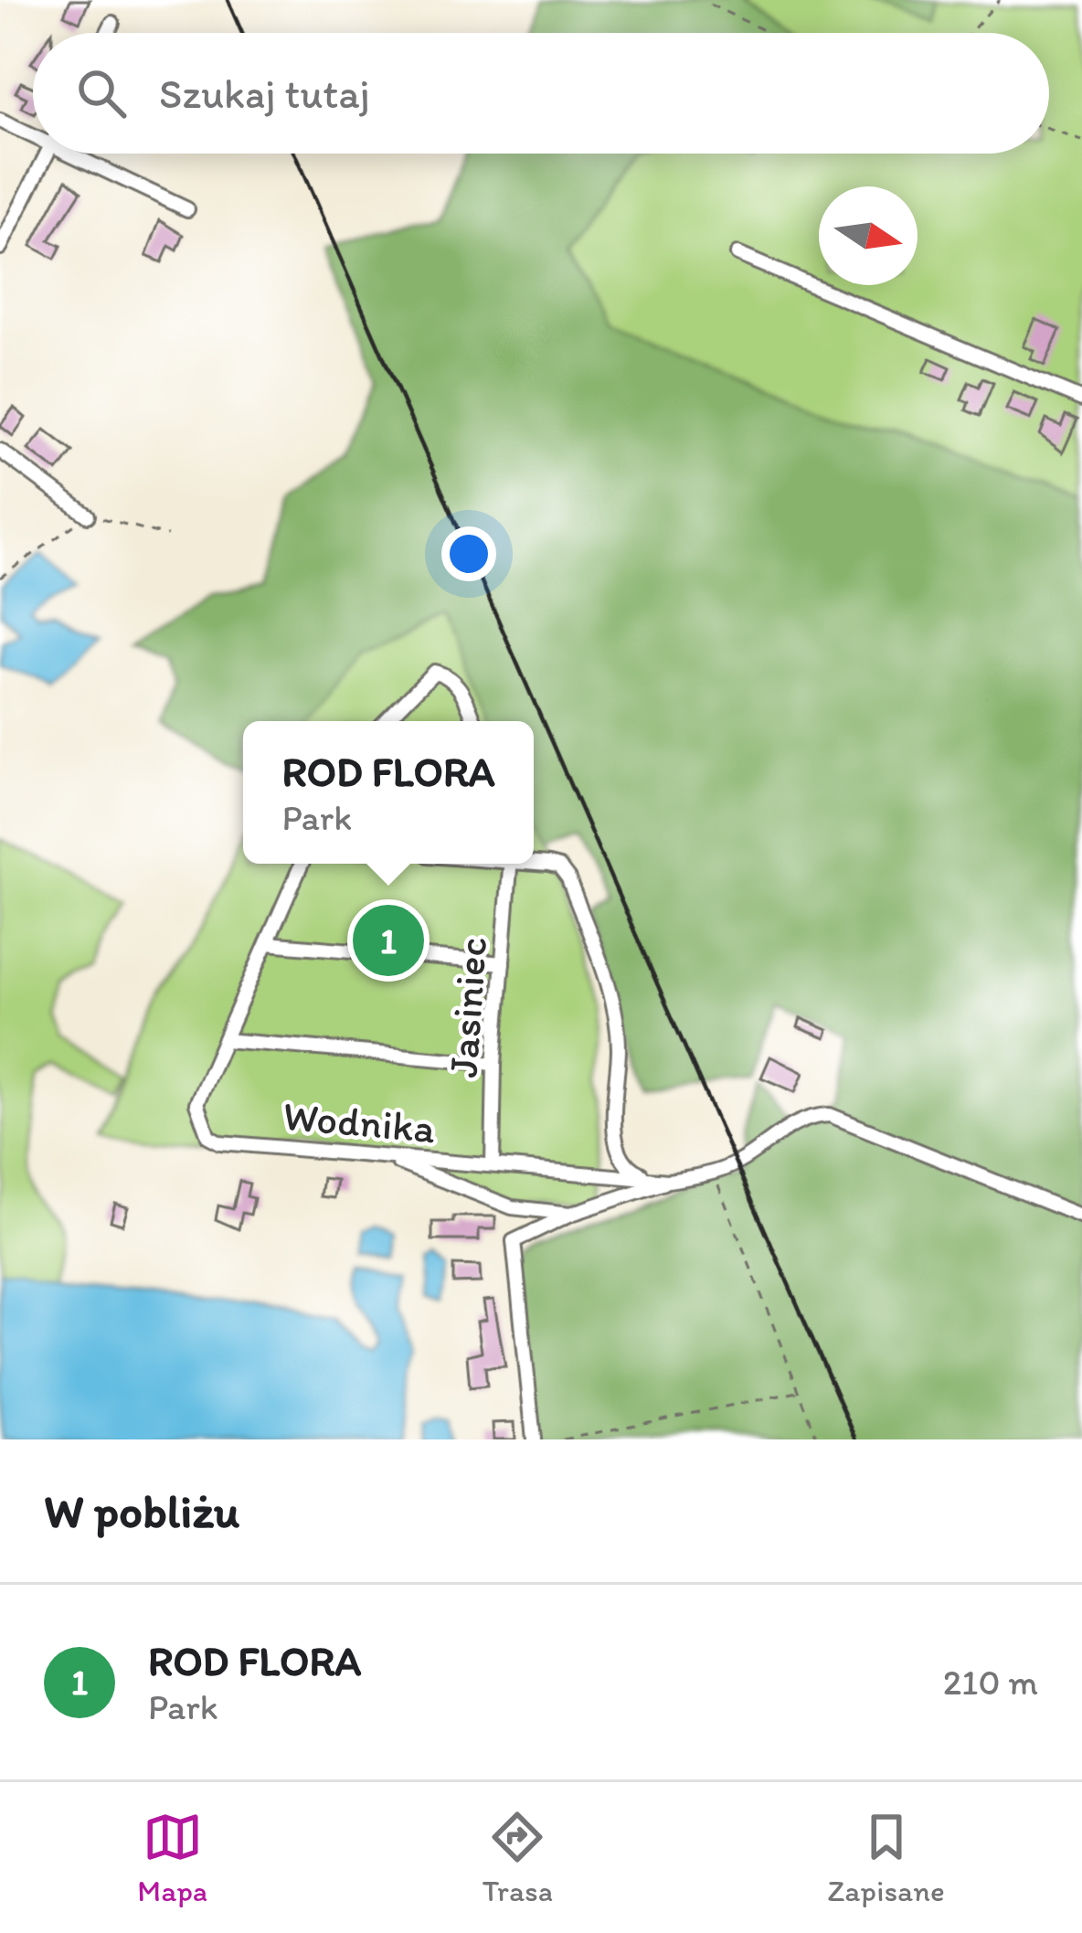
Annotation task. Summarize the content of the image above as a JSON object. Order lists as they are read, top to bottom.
{
  "streets": {
    "street": ["Jasiniec", "Wodnika"]
  },
  "crossings": [
    ["Jasiniec", "Wodnika"]
  ],
  "north": "right",
  "page": {
    "search": "Szukaj tutaj",
    "popup": ["ROD FLORA", "Park"],
    "pins": "1",
    "heading": "W pobliżu",
    "list": [
      {
        "mark": "1",
        "name": "ROD FLORA",
        "note": "Park",
        "value": "210 m"
      }
    ],
    "nav": ["Mapa", "Trasa", "Zapisane"]
  }
}
